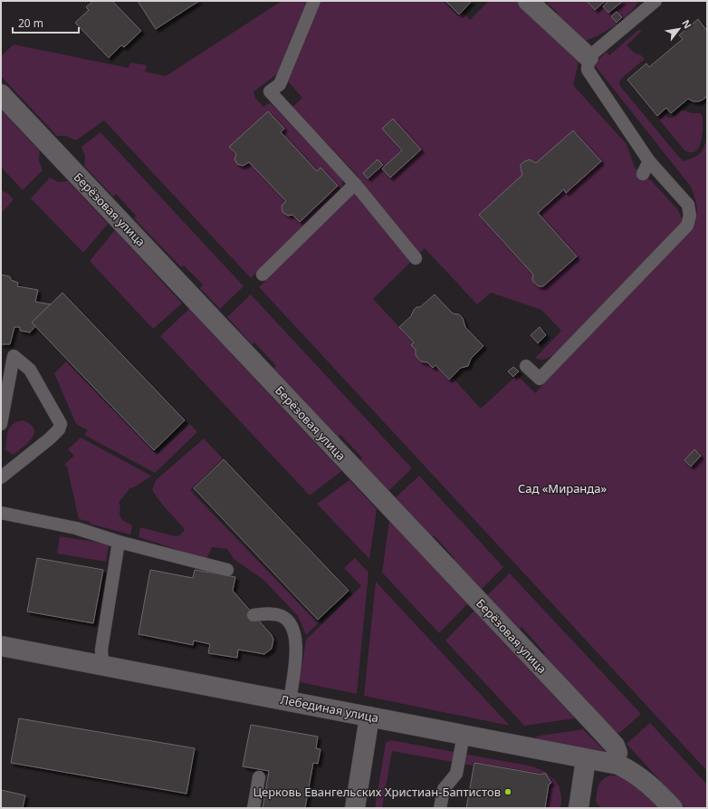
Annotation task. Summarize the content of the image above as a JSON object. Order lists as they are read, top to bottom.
{
  "streets": {
    "street": ["Берёзовая улица", "Лебединая улица"]
  },
  "parks": ["Сад «Миранда»"],
  "places": ["Церковь Евангельских Христиан-Баптистов"],
  "scale_bar": "20 m",
  "north": "top right"
}
